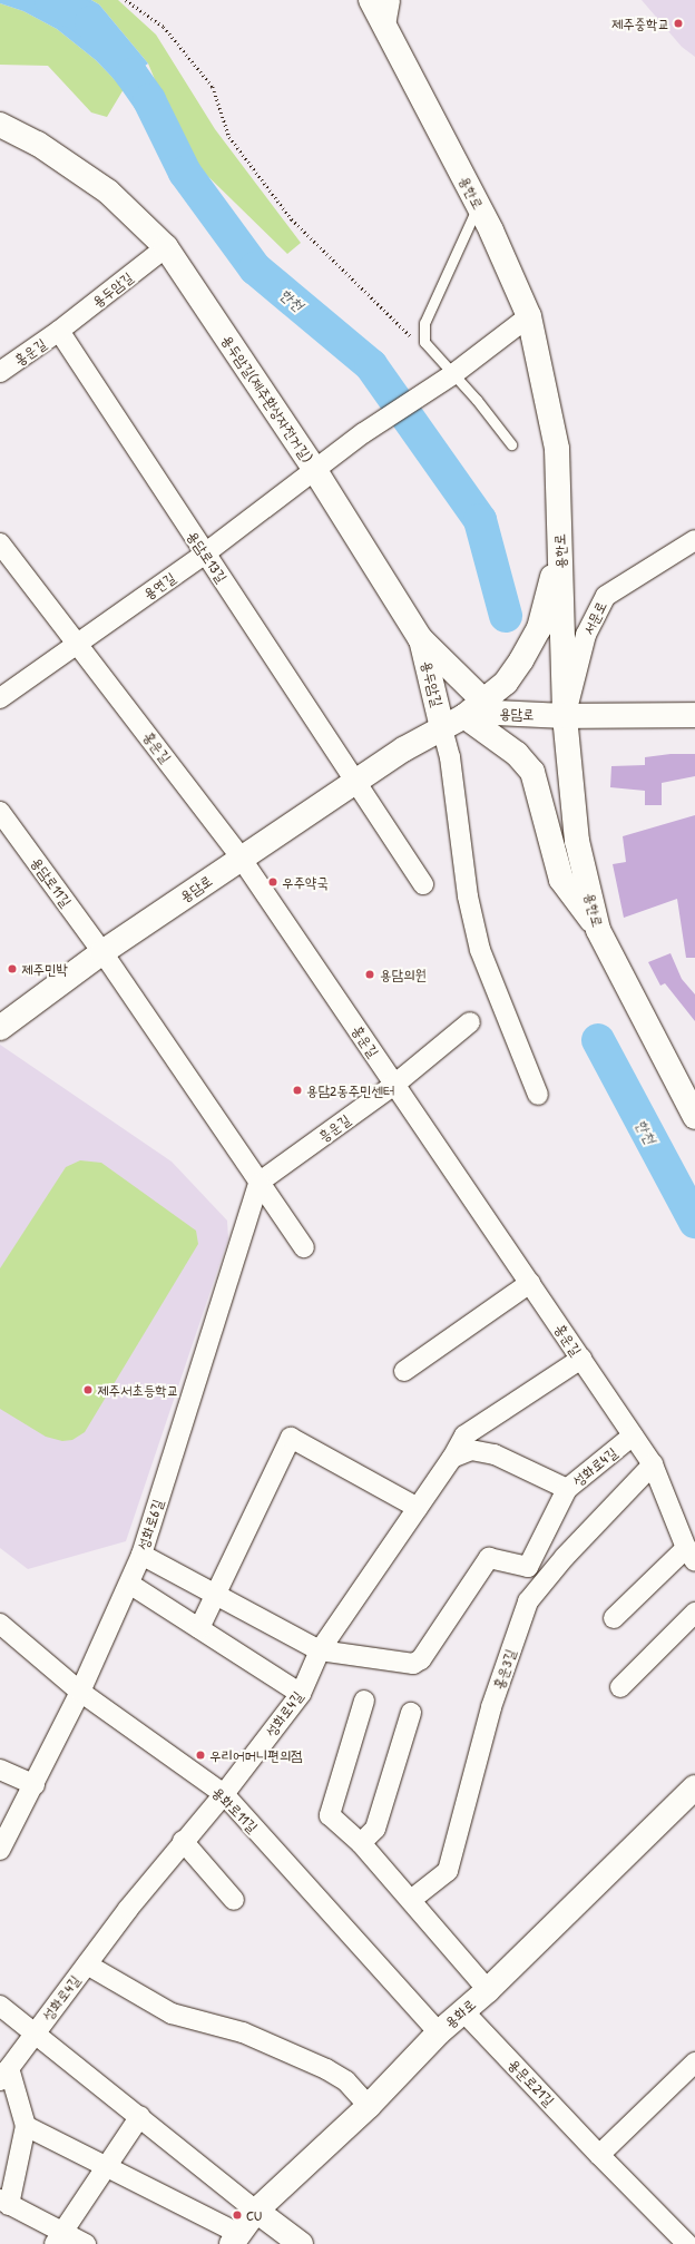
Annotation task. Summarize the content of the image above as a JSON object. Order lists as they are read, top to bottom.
{
  "streets": {
    "street": [
      "용한로",
      "용두암길",
      "홍운길",
      "용두암길(제주환상자전거길)",
      "용담로13길",
      "용연길",
      "서문로",
      "용담로",
      "용담로11길",
      "흥운길",
      "성화로4길",
      "성화로6길",
      "홍운3길",
      "용화로11길",
      "용화로",
      "용문로21길"
    ]
  },
  "crossings": [
    ["용한로", "용연길"],
    ["용한로", "서문로"],
    ["용한로", "용담로"],
    ["용두암길", "홍운길"],
    ["용두암길", "용두암길(제주환상자전거길)"],
    ["용두암길", "용담로13길"],
    ["용두암길", "용담로"],
    ["홍운길", "용담로13길"],
    ["홍운길", "용연길"],
    ["홍운길", "용담로"],
    ["홍운길", "흥운길"],
    ["홍운길", "성화로4길"],
    ["홍운길", "홍운3길"],
    ["용두암길(제주환상자전거길)", "용연길"],
    ["용두암길(제주환상자전거길)", "용담로"],
    ["용담로13길", "용연길"],
    ["용담로13길", "용담로"],
    ["서문로", "용담로"],
    ["용담로", "용담로11길"],
    ["흥운길", "성화로6길"],
    ["성화로4길", "용화로11길"],
    ["성화로6길", "용화로11길"],
    ["용화로11길", "용화로"],
    ["용화로", "용문로21길"]
  ],
  "water": ["한천"],
  "places": [
    "제주중학교",
    "우주약국",
    "제주민박",
    "용담의원",
    "용담2동주민센터",
    "제주서초등학교",
    "우리어머니편의점",
    "CU"
  ]
}
